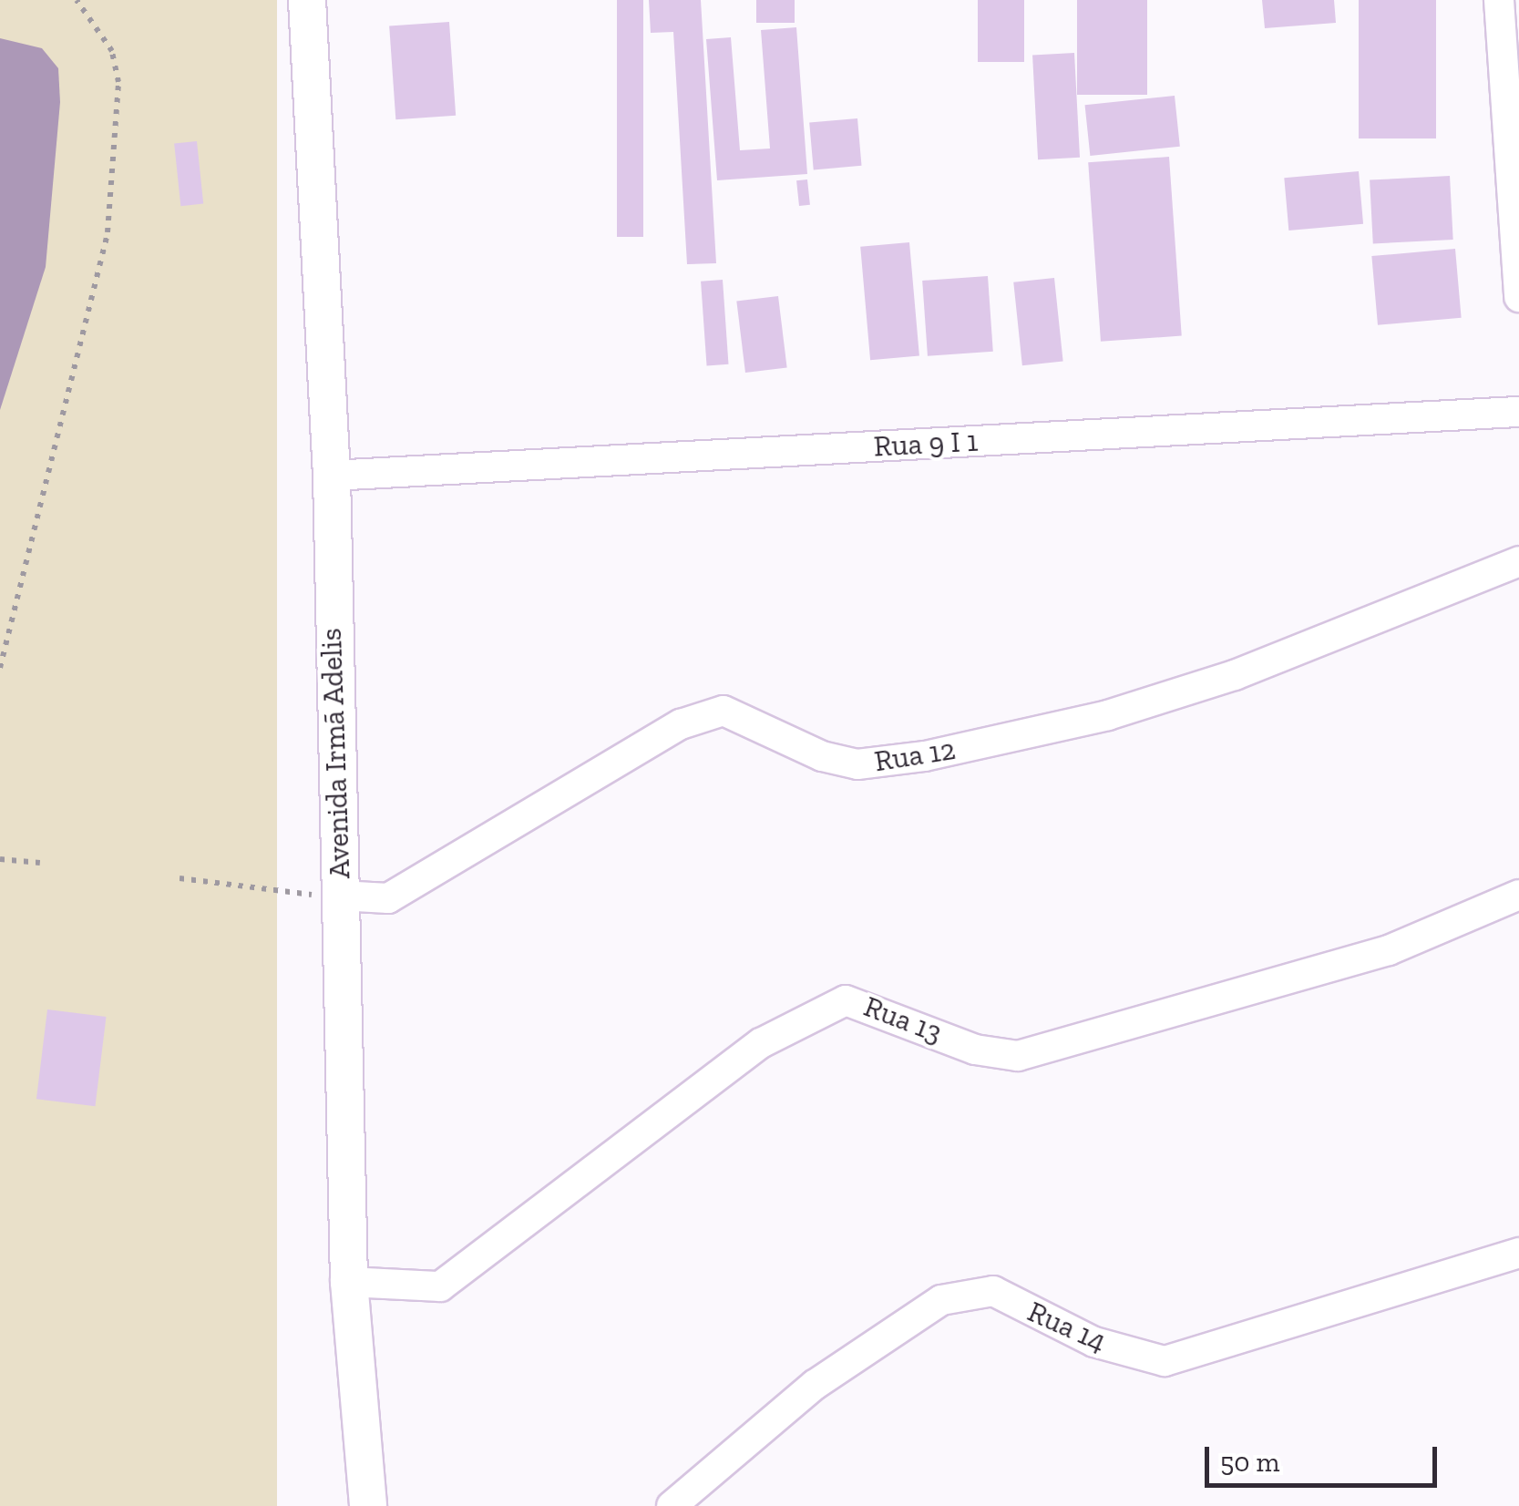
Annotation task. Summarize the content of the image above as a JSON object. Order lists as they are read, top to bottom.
{
  "streets": {
    "street": [
      "Rua 9 I 1",
      "Avenida Irmã Adelis",
      "Rua 12",
      "Rua 13",
      "Rua 14"
    ]
  },
  "crossings": [
    ["Rua 9 I 1", "Avenida Irmã Adelis"],
    ["Avenida Irmã Adelis", "Rua 12"],
    ["Avenida Irmã Adelis", "Rua 13"]
  ],
  "scale_bar": "50 m"
}
